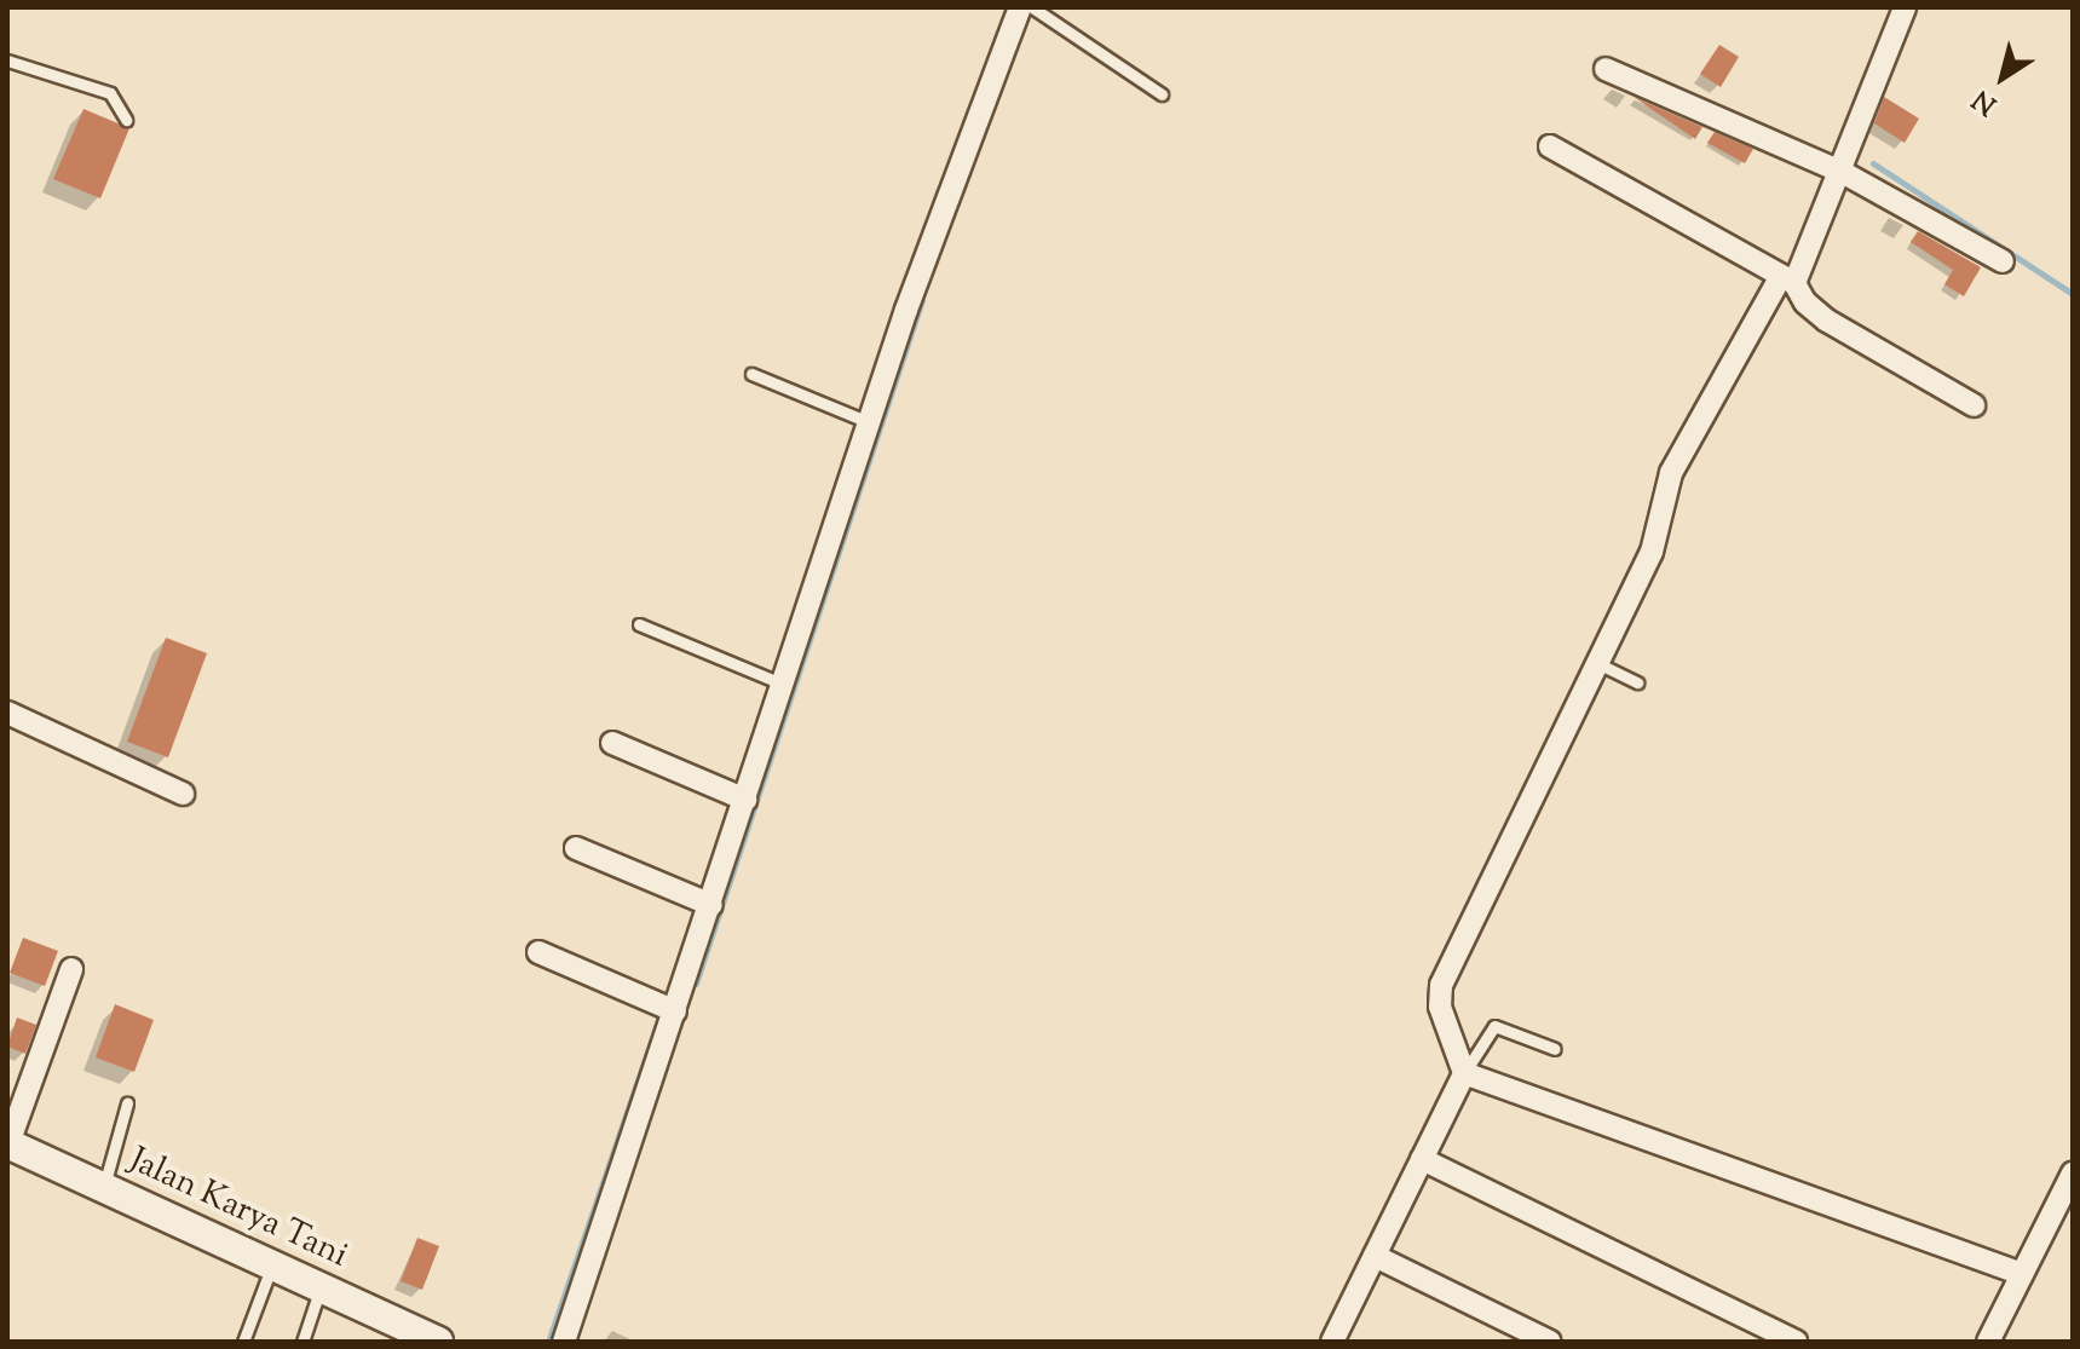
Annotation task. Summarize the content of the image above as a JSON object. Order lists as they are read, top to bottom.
{
  "streets": {
    "street": ["Jalan Karya Tani"]
  },
  "north": "bottom left"
}
